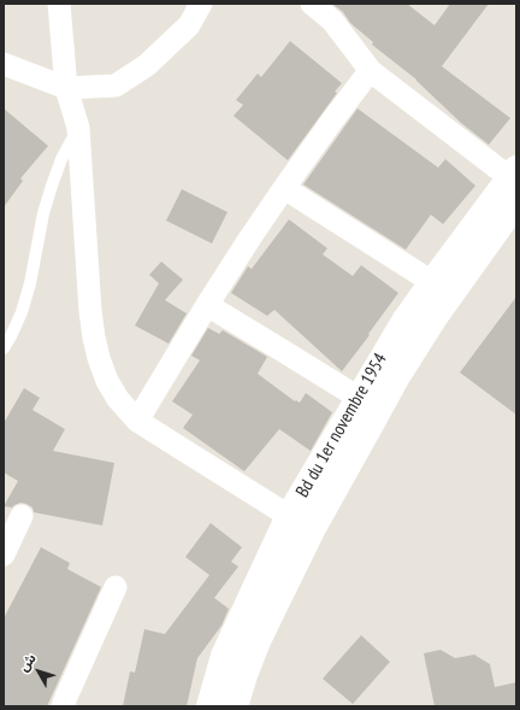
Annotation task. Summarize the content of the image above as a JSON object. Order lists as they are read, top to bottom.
{
  "streets": {
    "street": ["Bd du 1er novembre 1954"]
  },
  "north": "top left"
}
